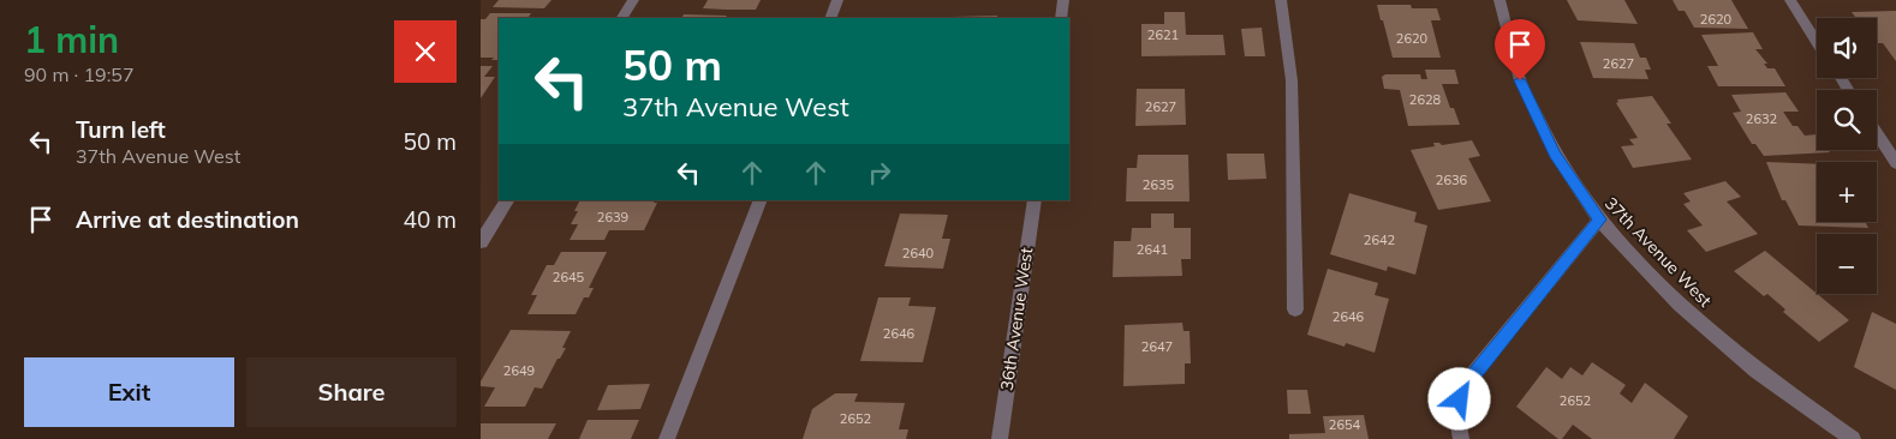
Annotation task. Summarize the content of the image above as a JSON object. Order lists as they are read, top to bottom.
{
  "streets": {
    "street": ["37th Avenue West", "36th Avenue West"]
  },
  "house_numbers": [
    "2620",
    "2621",
    "2620",
    "2627",
    "2628",
    "2627",
    "2632",
    "2636",
    "2635",
    "2639",
    "2642",
    "2641",
    "2640",
    "2645",
    "2646",
    "2646",
    "2647",
    "2649",
    "2652",
    "2652",
    "2654"
  ],
  "page": {
    "heading": ["1 min", "90 m · 19:57"],
    "map_buttons": ["+", "−"],
    "turn": ["50 m", "37th Avenue West"],
    "list": [
      {
        "name": "Turn left",
        "note": "37th Avenue West",
        "value": "50 m"
      },
      {
        "name": "Arrive at destination",
        "value": "40 m"
      }
    ],
    "buttons": ["Exit", "Share"]
  }
}
